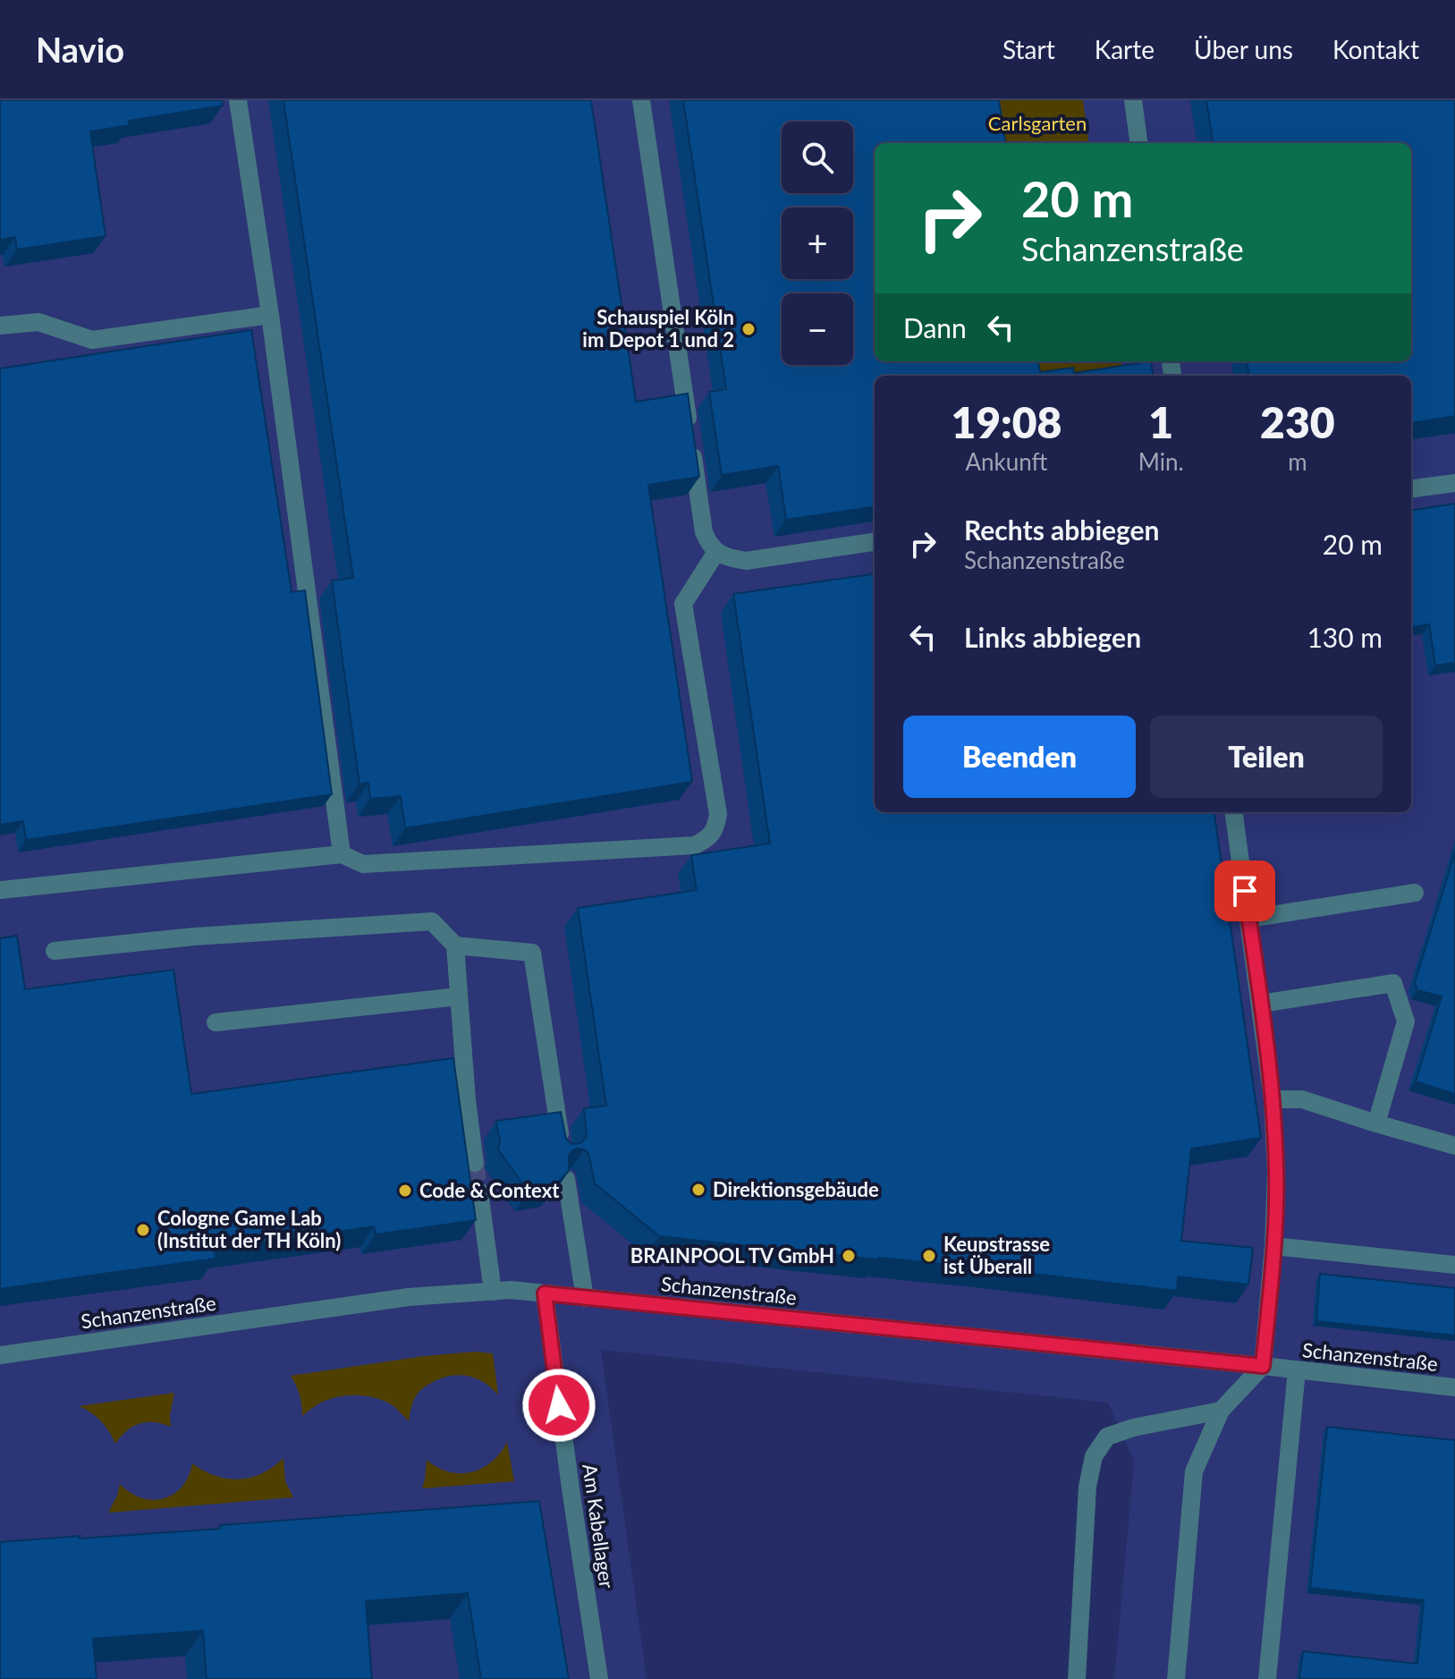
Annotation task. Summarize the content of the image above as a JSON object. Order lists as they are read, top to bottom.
{
  "streets": {
    "street": ["Schanzenstraße", "Am Kabellager"]
  },
  "crossings": [
    ["Schanzenstraße", "Am Kabellager"]
  ],
  "parks": ["Carlsgarten"],
  "places": [
    "Schauspiel Köln im Depot 1 und 2",
    "Direktionsgebäude",
    "Code & Context",
    "Cologne Game Lab (Institut der TH Köln)",
    "BRAINPOOL TV GmbH",
    "Keupstrasse ist Überall"
  ],
  "page": {
    "header": "Navio",
    "nav": [
      "Start",
      "Karte",
      "Über uns",
      "Kontakt"
    ],
    "map_buttons": ["+", "−"],
    "turn": ["20 m", "Schanzenstraße"],
    "then": "Dann",
    "eta": [
      "19:08",
      "Ankunft",
      "1",
      "Min.",
      "230",
      "m"
    ],
    "list": [
      {
        "name": "Rechts abbiegen",
        "note": "Schanzenstraße",
        "value": "20 m"
      },
      {
        "name": "Links abbiegen",
        "value": "130 m"
      }
    ],
    "buttons": ["Beenden", "Teilen"]
  }
}
